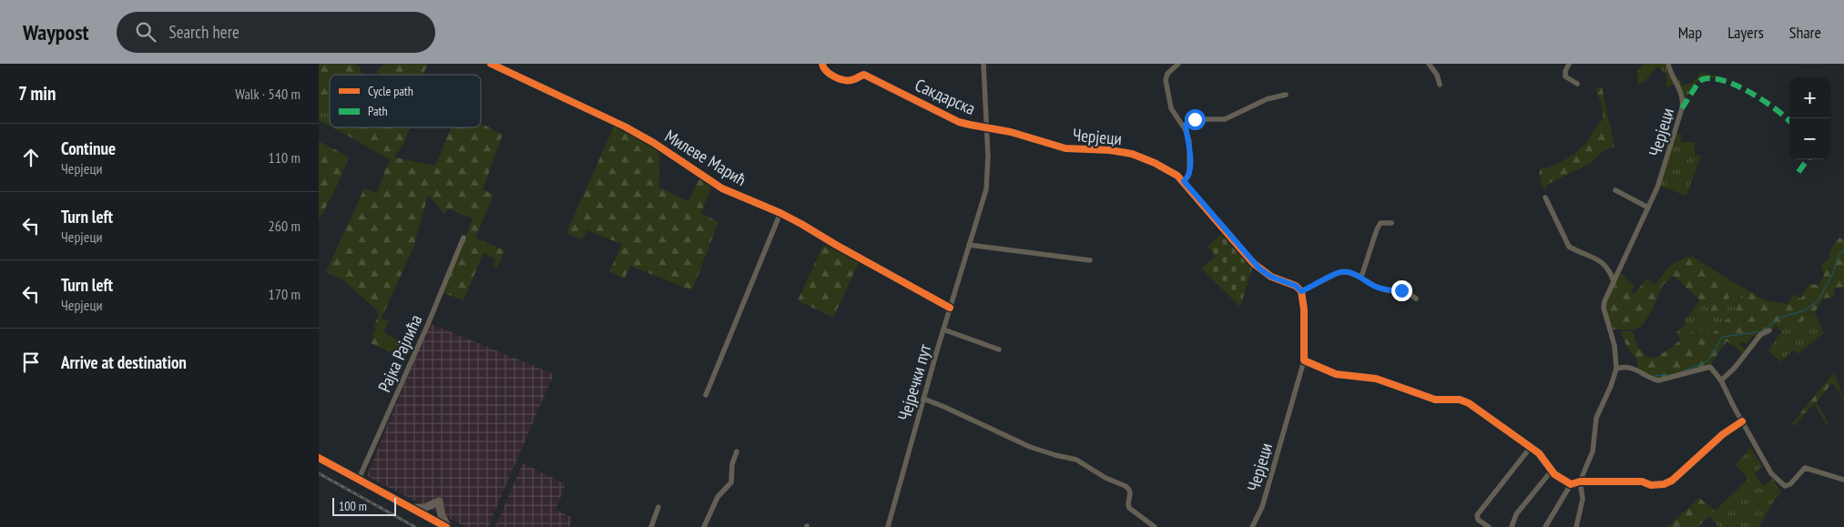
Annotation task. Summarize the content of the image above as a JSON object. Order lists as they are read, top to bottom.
{
  "streets": {
    "street": [
      "Сакдарска",
      "Черјеци",
      "Милеве Мaрић",
      "Рајка Рајлића",
      "Чејречки пут"
    ]
  },
  "crossings": [
    ["Сакдарска", "Черјеци"],
    ["Сакдарска", "Чејречки пут"],
    ["Черјеци", "Чејречки пут"],
    ["Милеве Мaрић", "Чејречки пут"]
  ],
  "legend": ["Cycle path", "Path"],
  "scale_bar": "100 m",
  "page": {
    "header": "Waypost",
    "search": "Search here",
    "nav": ["Map", "Layers", "Share"],
    "heading": ["7 min", "Walk · 540 m"],
    "map_buttons": ["+", "−"],
    "list": [
      ["Continue", "Черјеци", "110 m"],
      ["Turn left", "Черјеци", "260 m"],
      ["Turn left", "Черјеци", "170 m"],
      "Arrive at destination"
    ],
    "scale": "100 m"
  }
}
